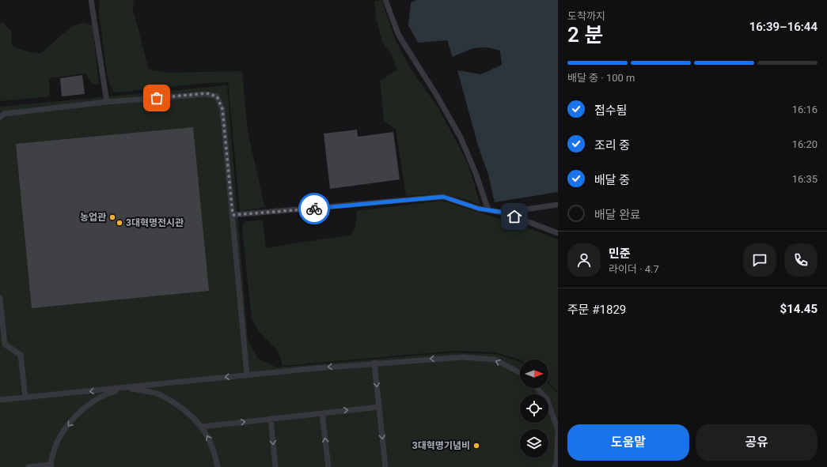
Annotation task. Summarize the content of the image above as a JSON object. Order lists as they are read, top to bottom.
{
  "places": ["농업관", "3대혁명전시관", "3대혁명기념비"],
  "north": "right",
  "page": {
    "heading": ["2 분", "도착까지", "16:39–16:44"],
    "panel": [
      "민준",
      "라이더 · 4.7",
      "주문 #1829",
      "$14.45"
    ],
    "bar": "배달 중 · 100 m",
    "list": [
      ["접수됨", "16:16"],
      ["조리 중", "16:20"],
      ["배달 중", "16:35"],
      "배달 완료"
    ],
    "buttons": ["도움말", "공유"]
  }
}
